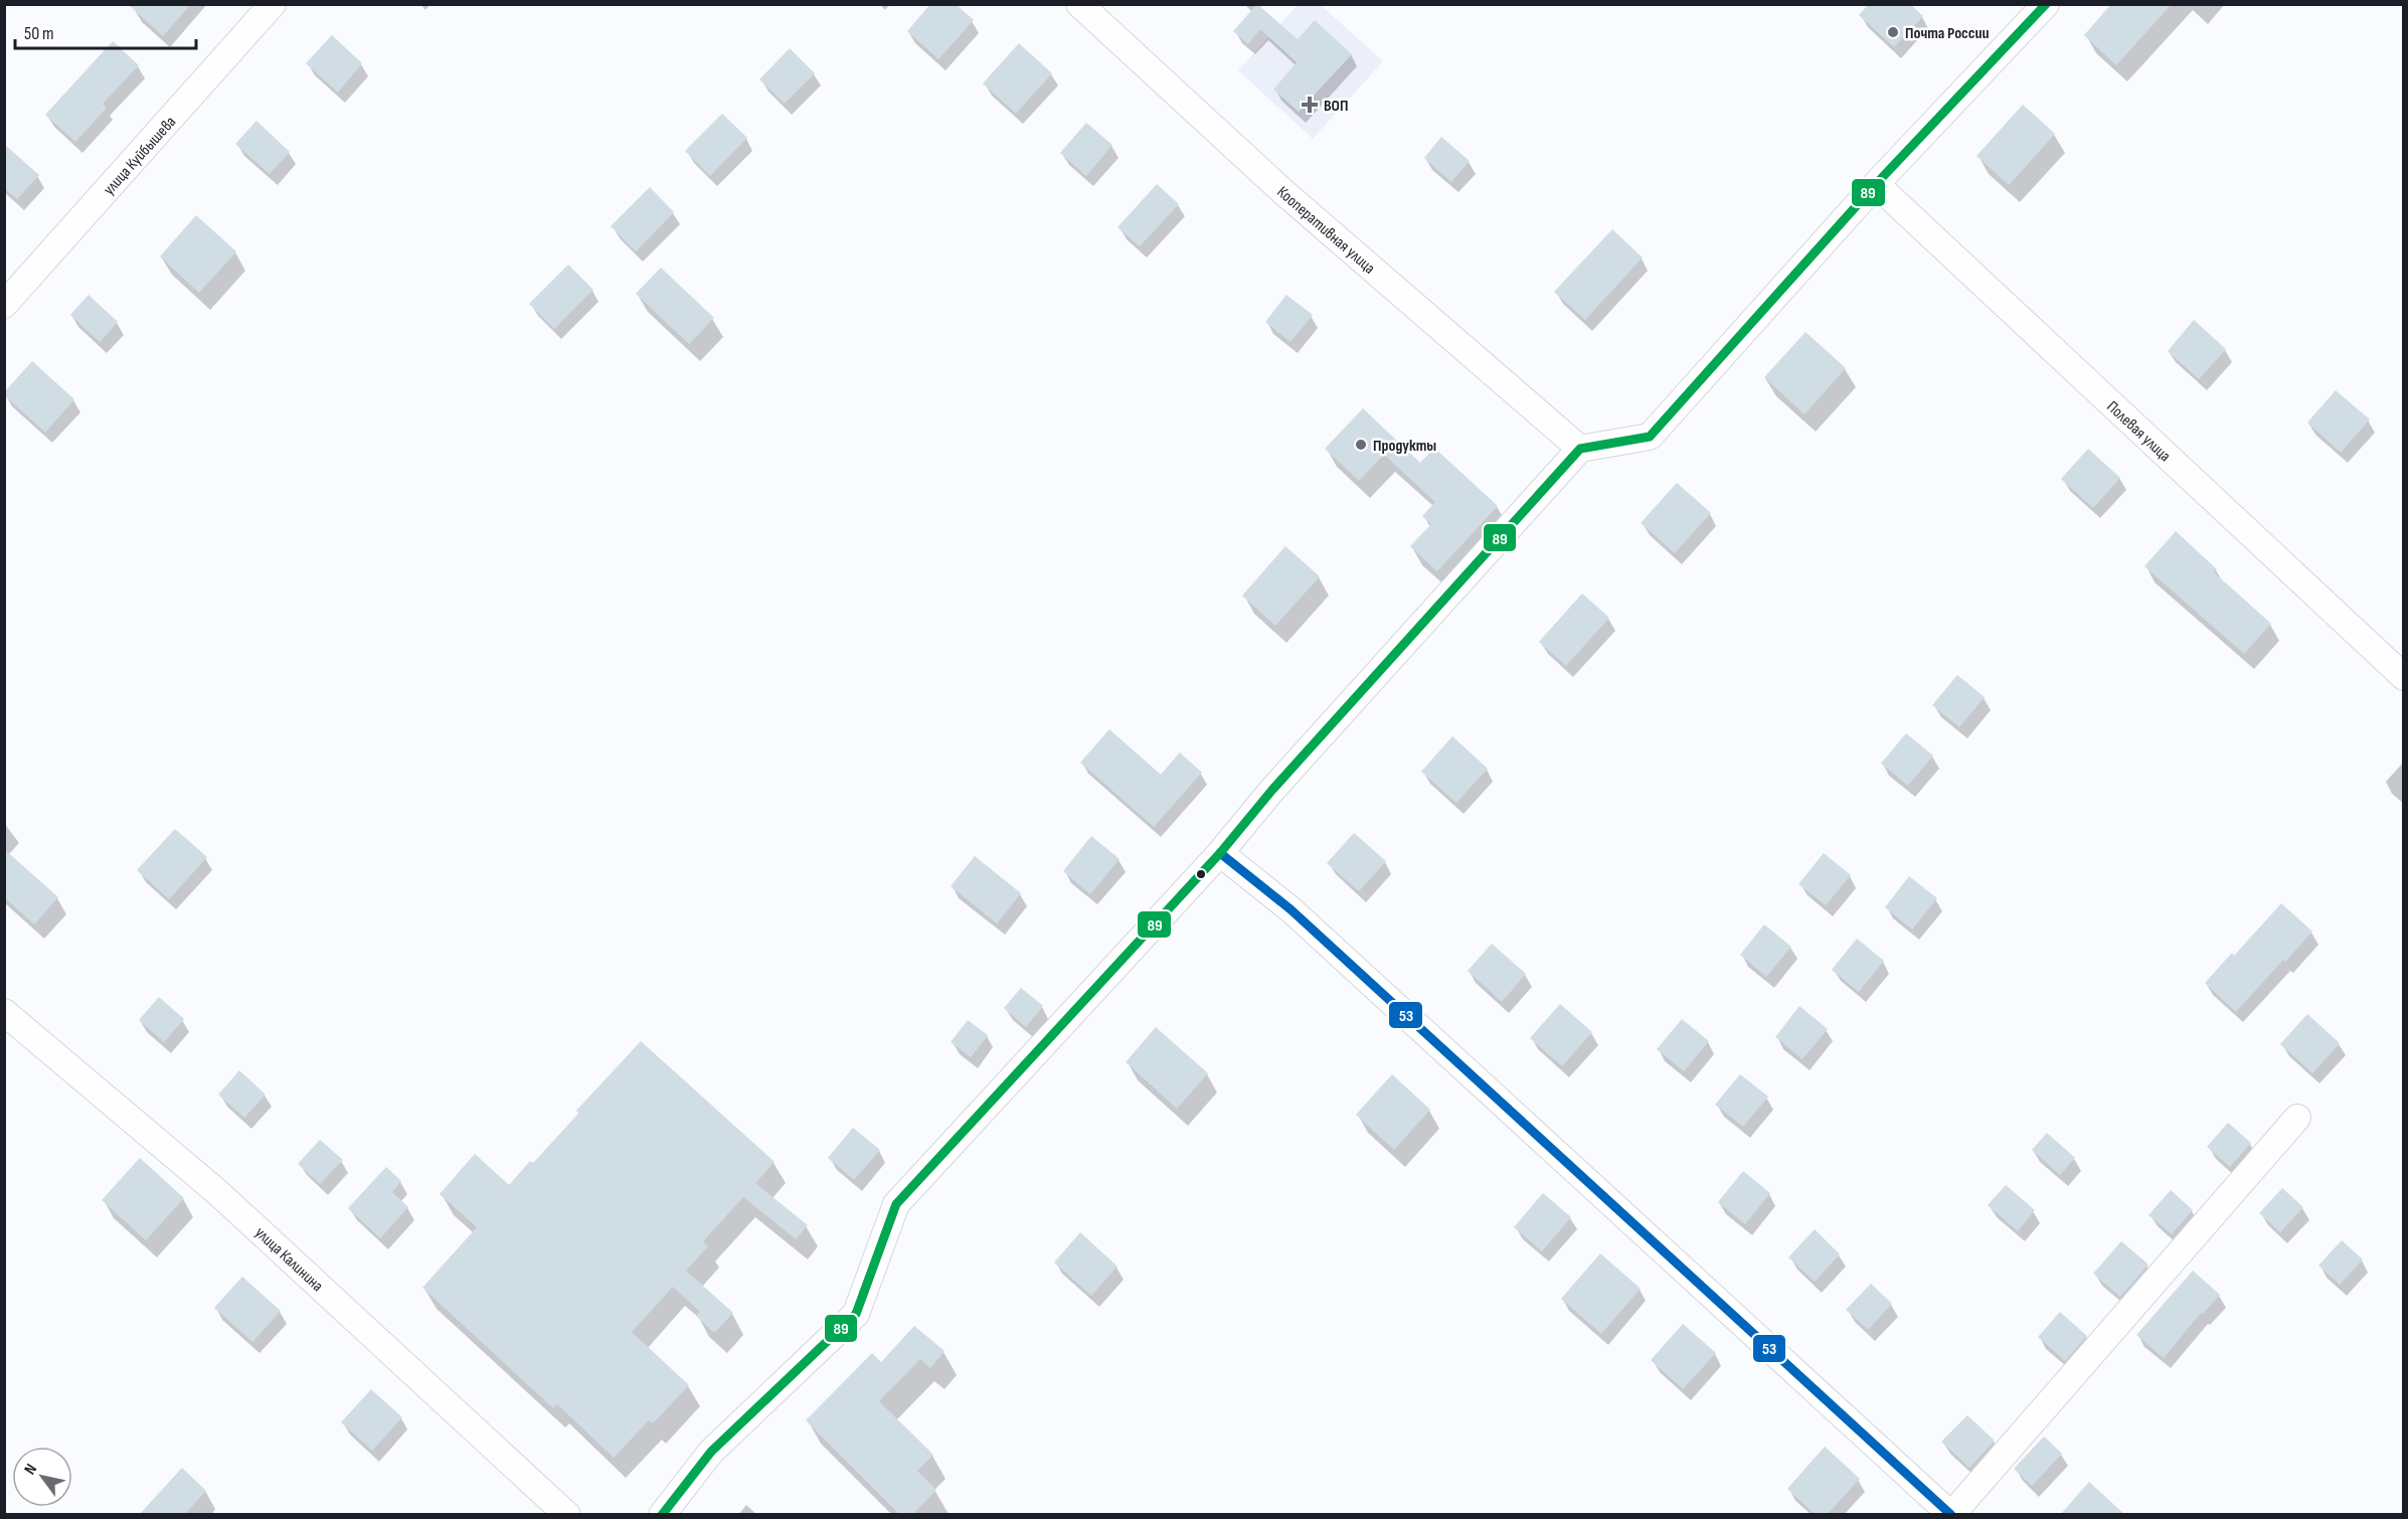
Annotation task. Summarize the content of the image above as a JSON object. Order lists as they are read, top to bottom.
{
  "streets": {
    "street": [
      "улица Куйбышева",
      "Кооперативная улица",
      "Полевая улица",
      "улица Калинина"
    ]
  },
  "places": {
    "other": ["Почта России", "Продукты"],
    "health": ["ВОП"]
  },
  "lines": ["transit line 89", "transit line 53"],
  "scale_bar": "50 m",
  "north": "top left"
}
